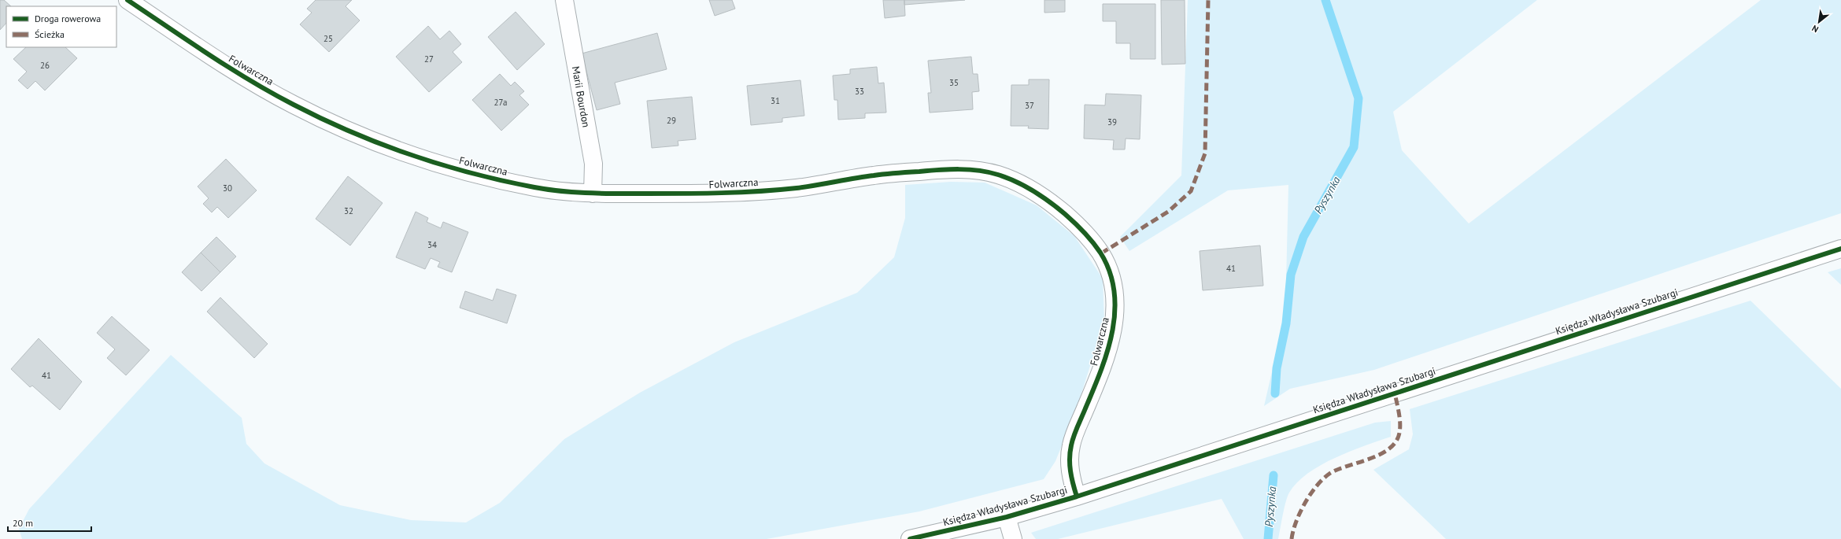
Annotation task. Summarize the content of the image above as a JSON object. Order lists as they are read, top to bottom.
{
  "streets": {
    "street": ["Folwarczna", "Marii Bourdon", "Księdza Władysława Szubargi"]
  },
  "crossings": [
    ["Folwarczna", "Marii Bourdon"],
    ["Folwarczna", "Księdza Władysława Szubargi"]
  ],
  "water": ["Pyszynka"],
  "house_numbers": [
    "25",
    "27",
    "26",
    "35",
    "33",
    "31",
    "27a",
    "37",
    "29",
    "39",
    "30",
    "32",
    "34",
    "41",
    "41"
  ],
  "legend": ["Droga rowerowa", "Ścieżka"],
  "scale_bar": "20 m",
  "north": "bottom left"
}
